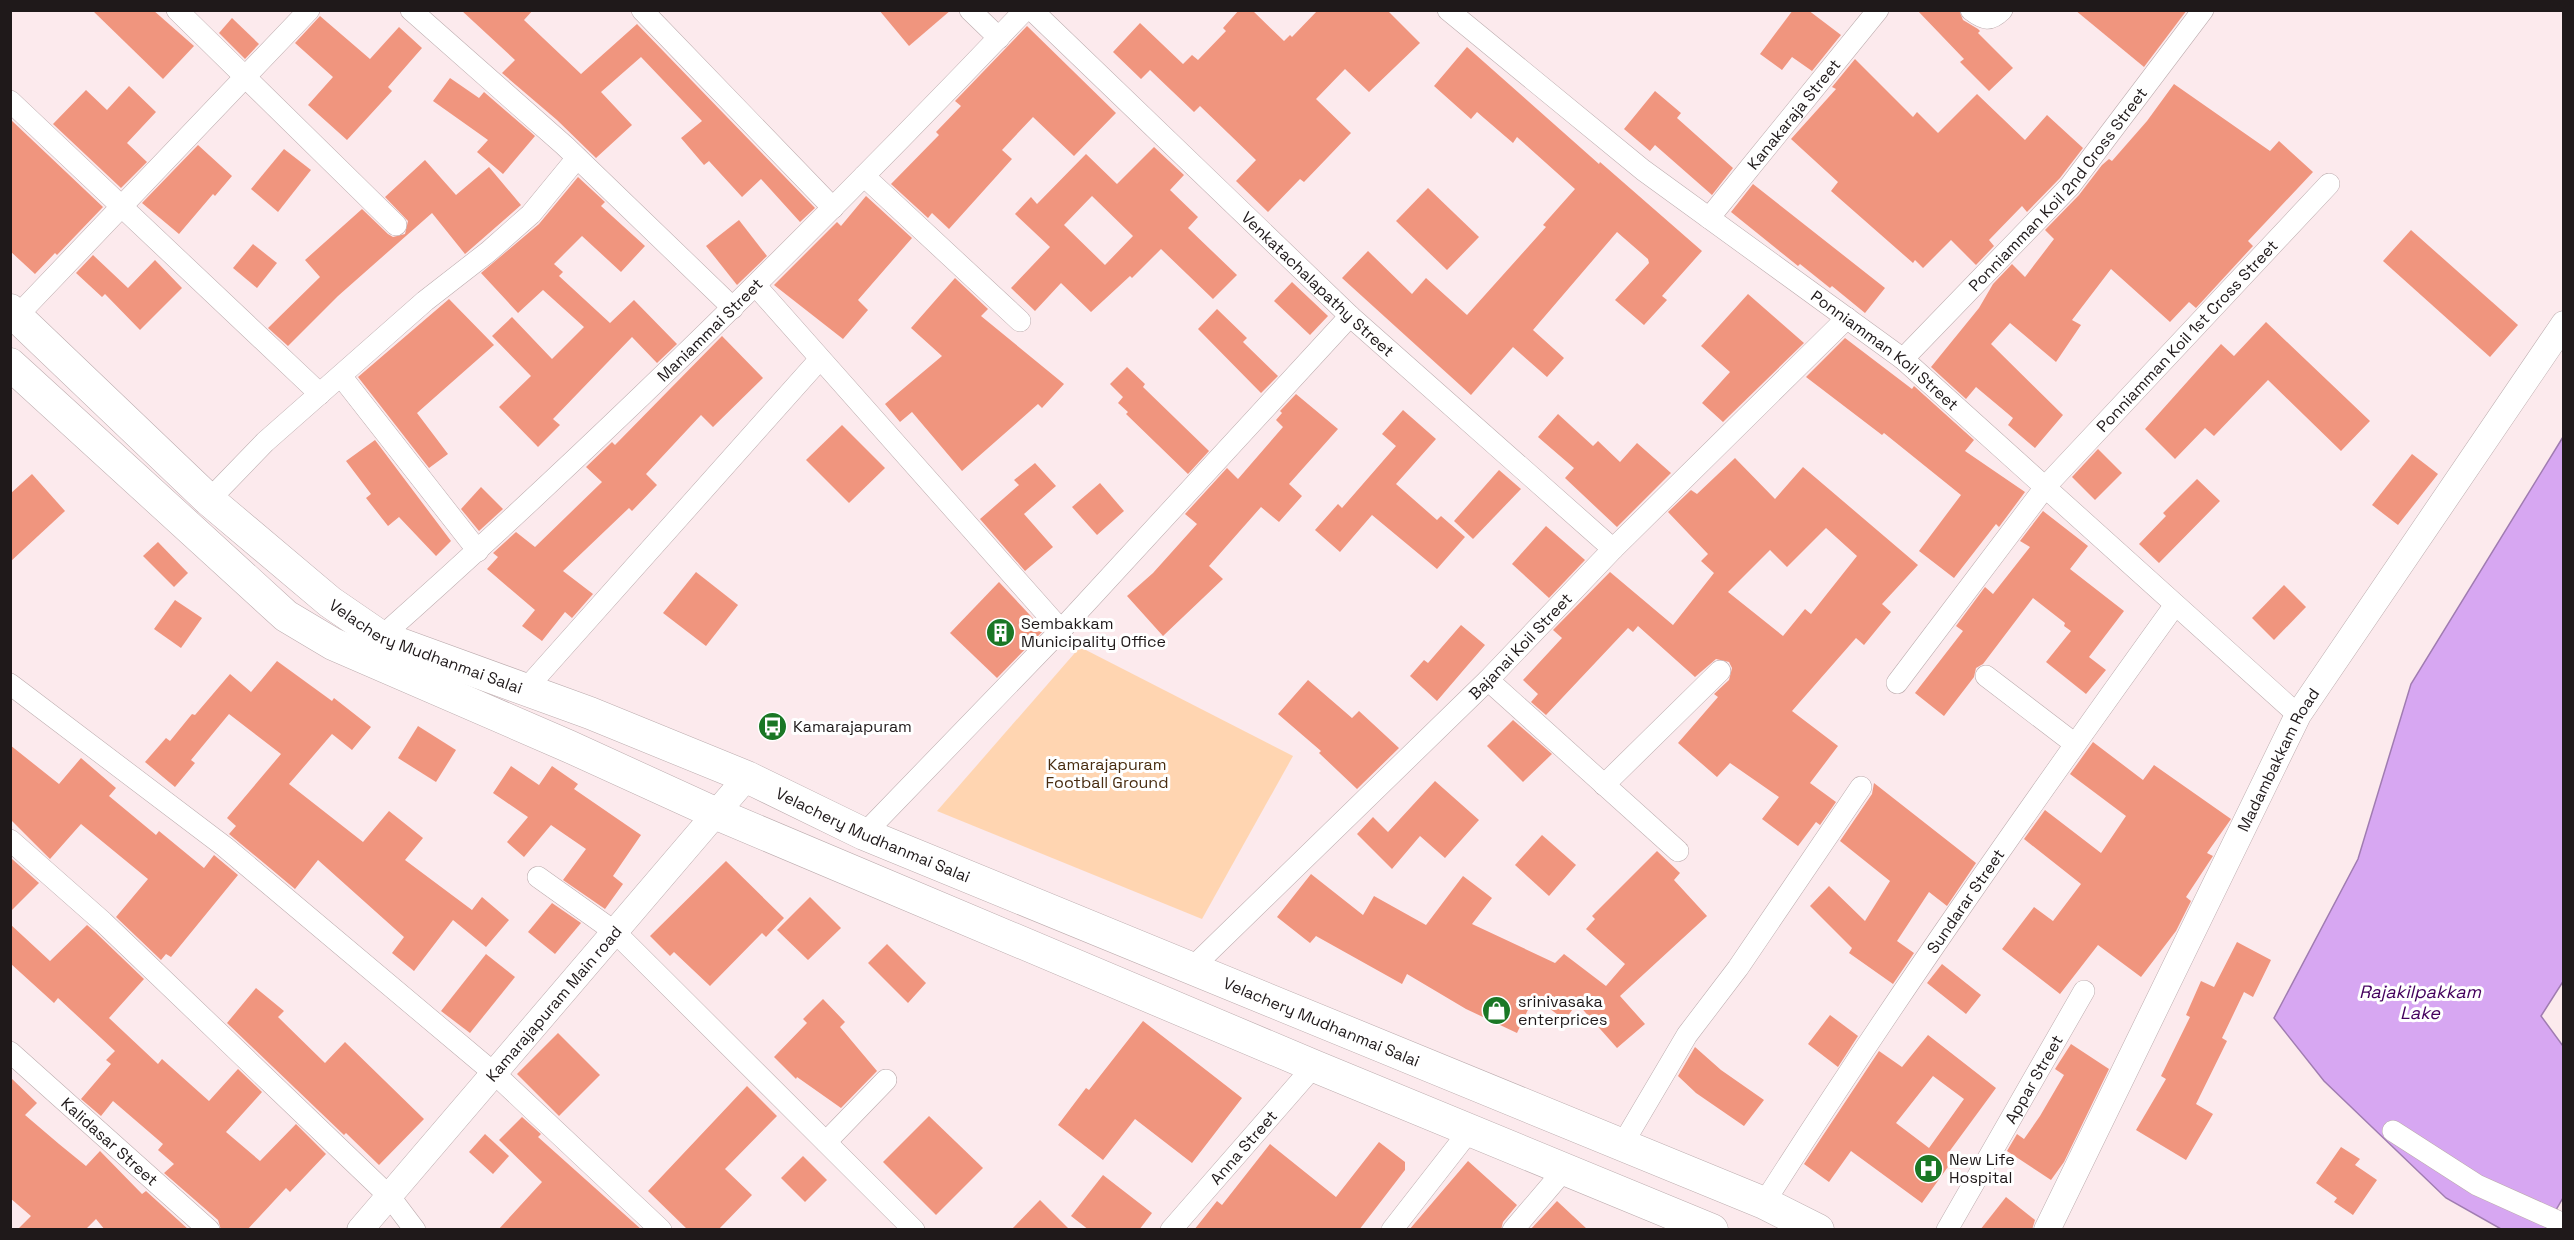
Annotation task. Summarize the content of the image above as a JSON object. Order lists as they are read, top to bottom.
{
  "streets": {
    "main road": ["Velachery Mudhanmai Salai"],
    "street": [
      "Kanakaraja Street",
      "Ponniamman Koil 2nd Cross Street",
      "Venkatachalapathy Street",
      "Maniammai Street",
      "Ponniamman Koil 1st Cross Street",
      "Ponniamman Koil Street",
      "Bajanai Koil Street",
      "Madambakkam Road",
      "Sundarar Street",
      "Kamarajapuram Main road",
      "Appar Street",
      "Kalidasar Street",
      "Anna Street"
    ]
  },
  "crossings": [
    ["Kanakaraja Street", "Ponniamman Koil Street"],
    ["Ponniamman Koil 2nd Cross Street", "Ponniamman Koil Street"],
    ["Venkatachalapathy Street", "Bajanai Koil Street"],
    ["Maniammai Street", "Velachery Mudhanmai Salai"],
    ["Ponniamman Koil 1st Cross Street", "Ponniamman Koil Street"],
    ["Ponniamman Koil Street", "Bajanai Koil Street"],
    ["Ponniamman Koil Street", "Madambakkam Road"],
    ["Ponniamman Koil Street", "Sundarar Street"],
    ["Velachery Mudhanmai Salai", "Bajanai Koil Street"],
    ["Velachery Mudhanmai Salai", "Sundarar Street"],
    ["Velachery Mudhanmai Salai", "Kamarajapuram Main road"],
    ["Velachery Mudhanmai Salai", "Anna Street"]
  ],
  "water": ["Rajakilpakkam Lake"],
  "parks": ["Kamarajapuram Football Ground"],
  "places": {
    "building": ["Sembakkam Municipality Office"],
    "bus stop": ["Kamarajapuram"],
    "shop": ["srinivasaka enterprices"],
    "hospital": ["New Life Hospital"]
  }
}
